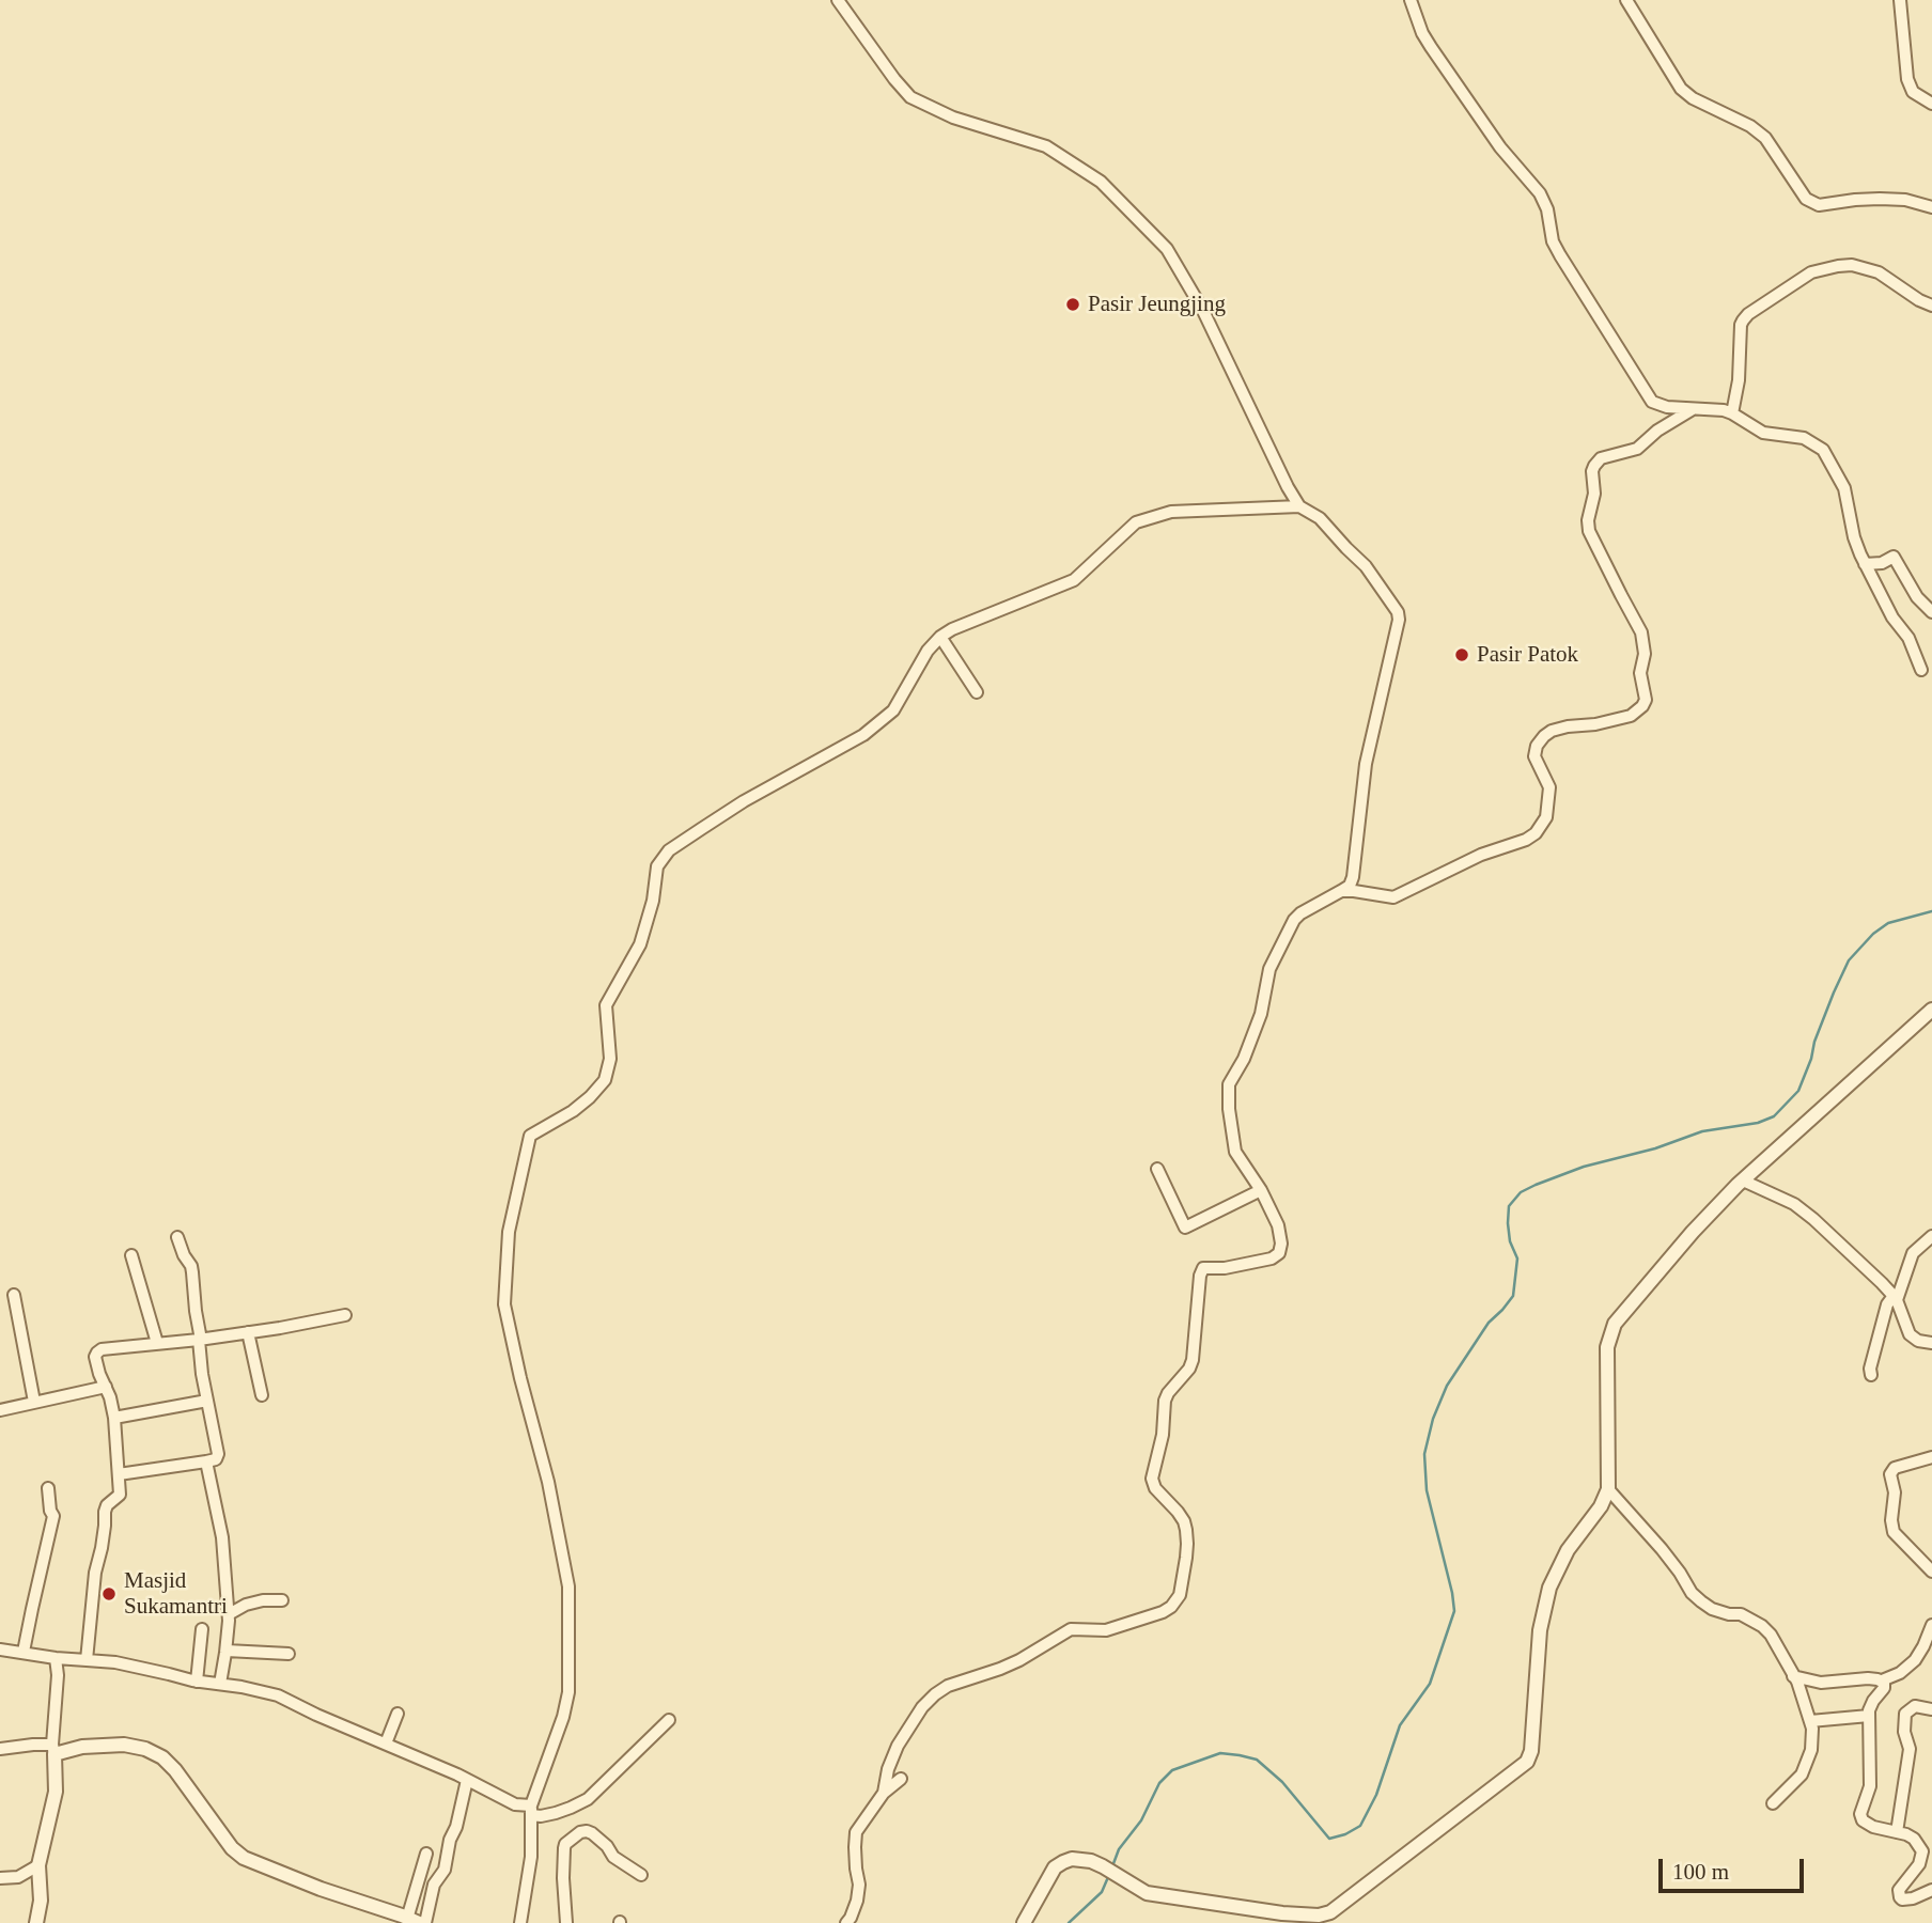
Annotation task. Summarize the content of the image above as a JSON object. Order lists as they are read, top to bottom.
{
  "places": ["Pasir Jeungjing", "Pasir Patok", "Masjid Sukamantri"],
  "scale_bar": "100 m"
}
